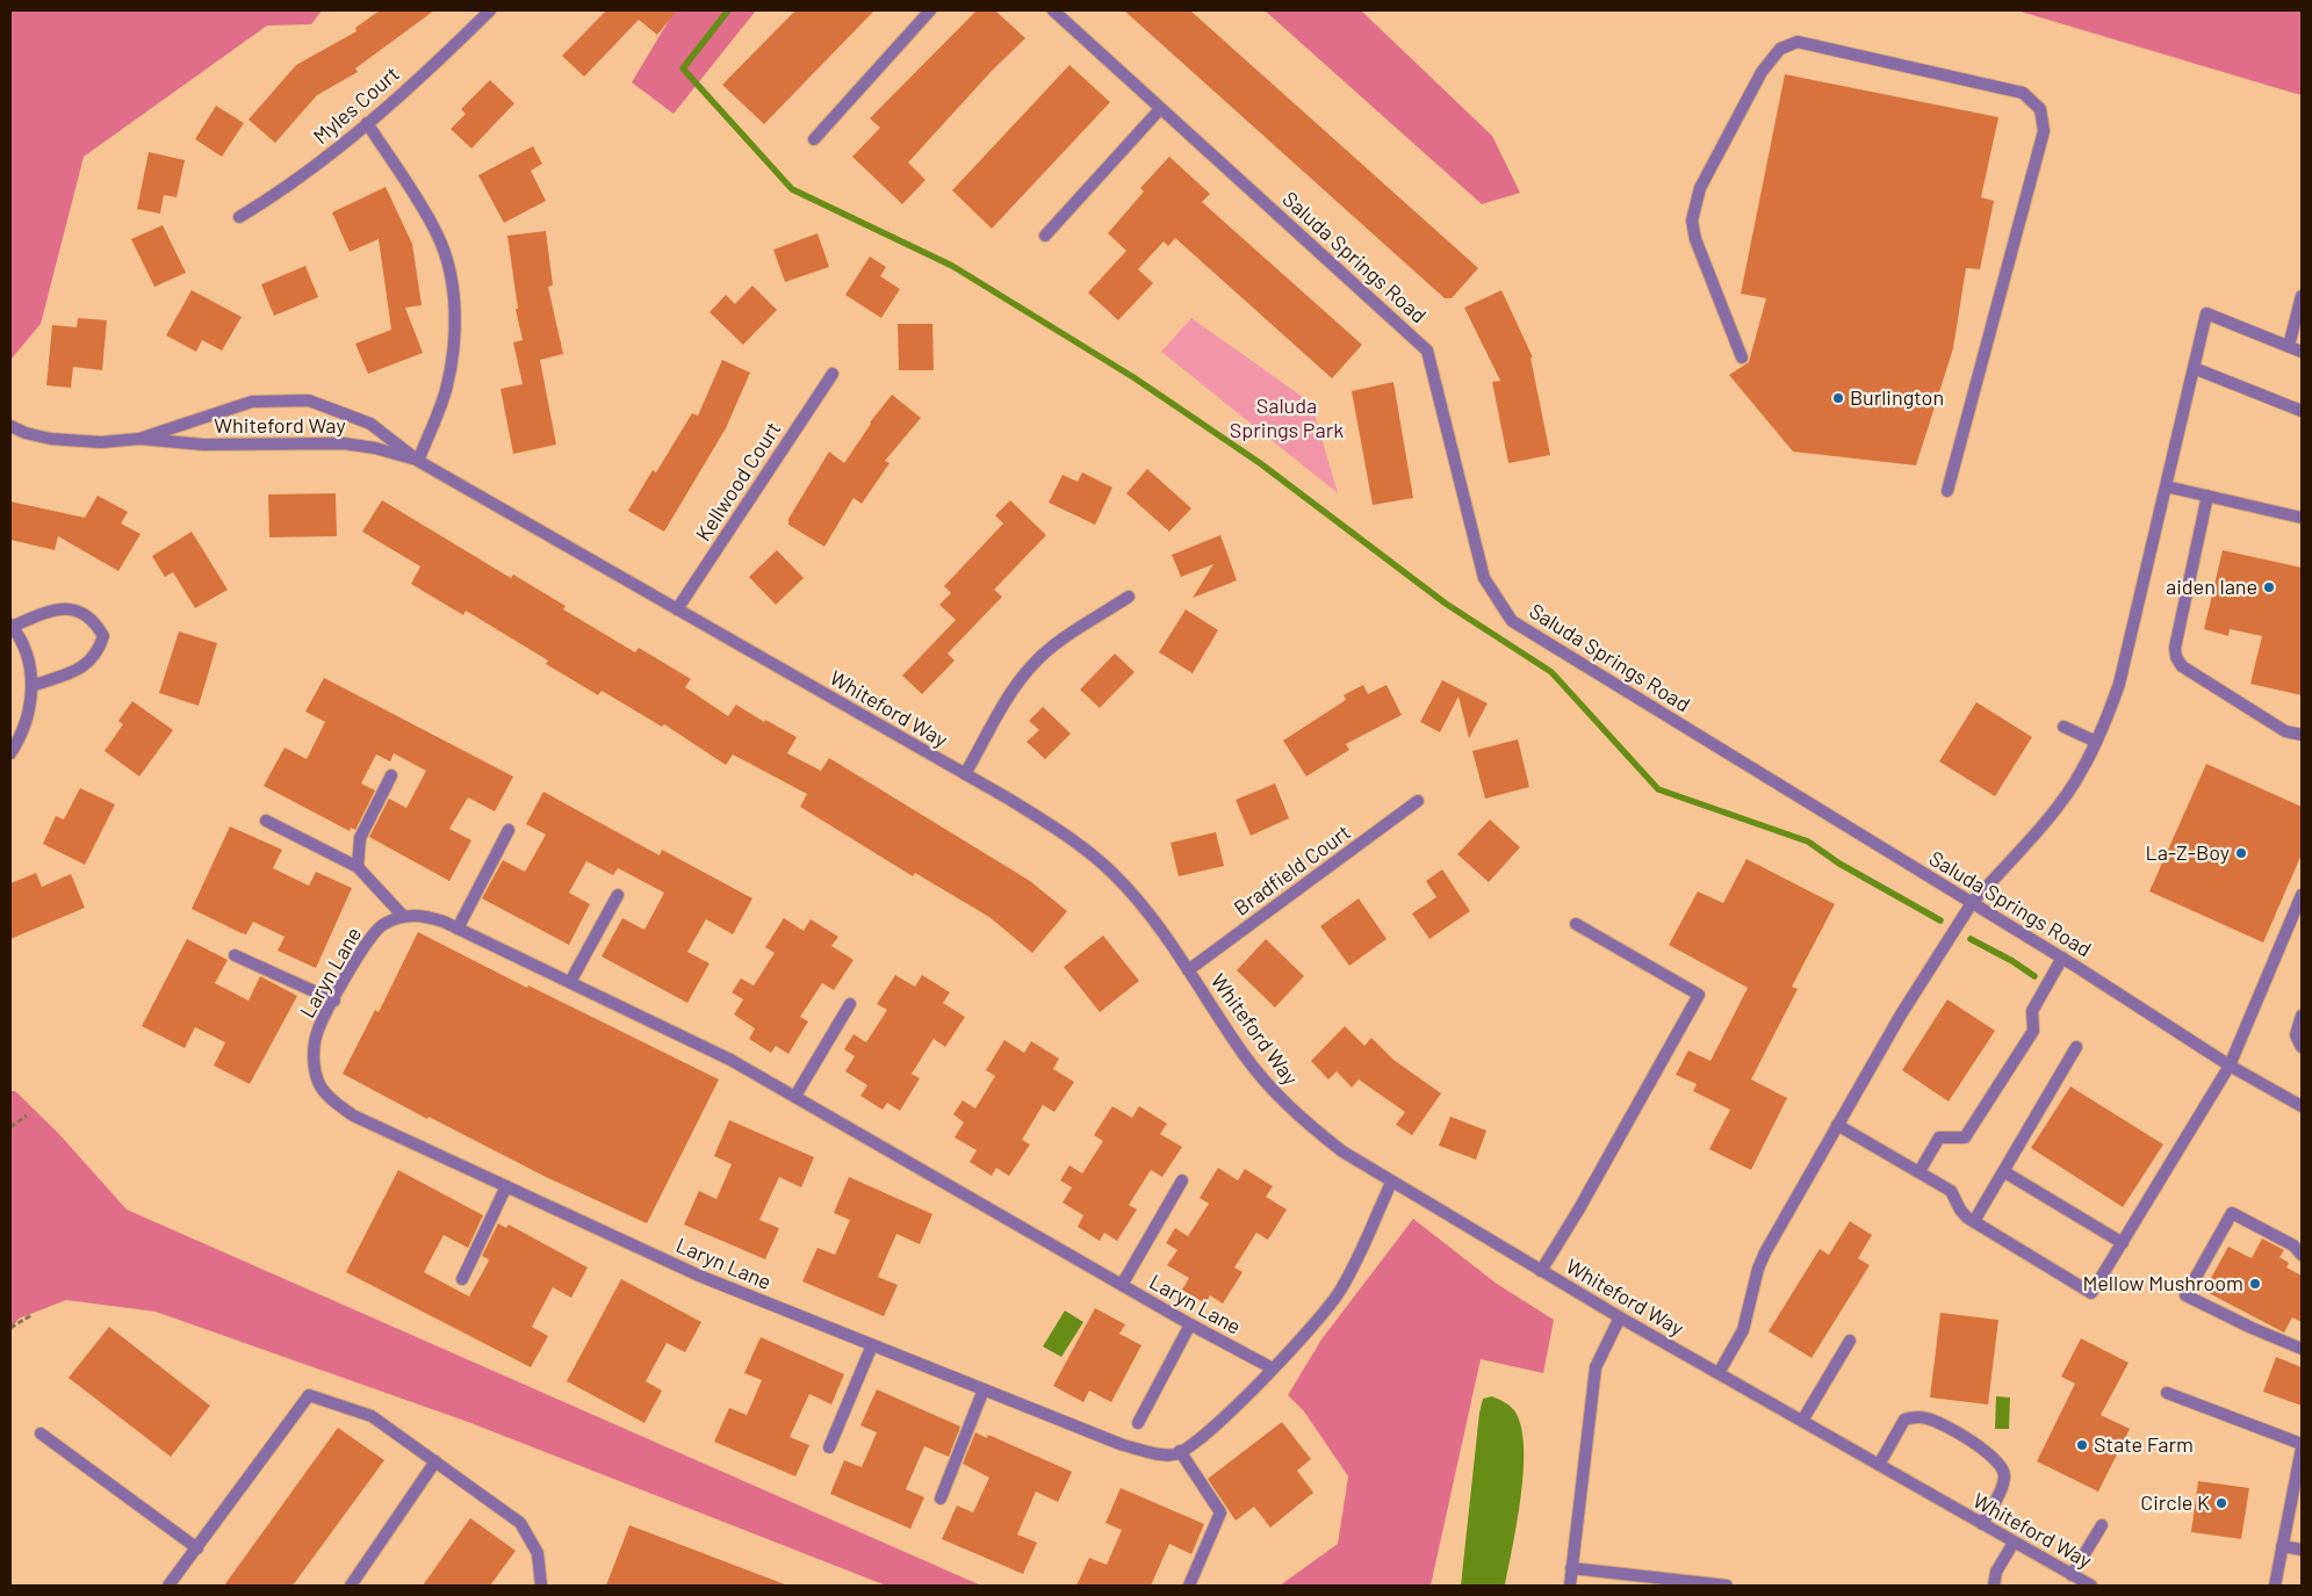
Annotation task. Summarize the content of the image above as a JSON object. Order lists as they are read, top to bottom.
{
  "streets": {
    "street": [
      "Myles Court",
      "Saluda Springs Road",
      "Whiteford Way",
      "Kellwood Court",
      "Bradfield Court",
      "Laryn Lane"
    ]
  },
  "crossings": [
    ["Whiteford Way", "Kellwood Court"],
    ["Whiteford Way", "Bradfield Court"]
  ],
  "parks": ["Saluda Springs Park"],
  "places": [
    "Burlington",
    "aiden lane",
    "La-Z-Boy",
    "Mellow Mushroom",
    "State Farm",
    "Circle K"
  ]
}
